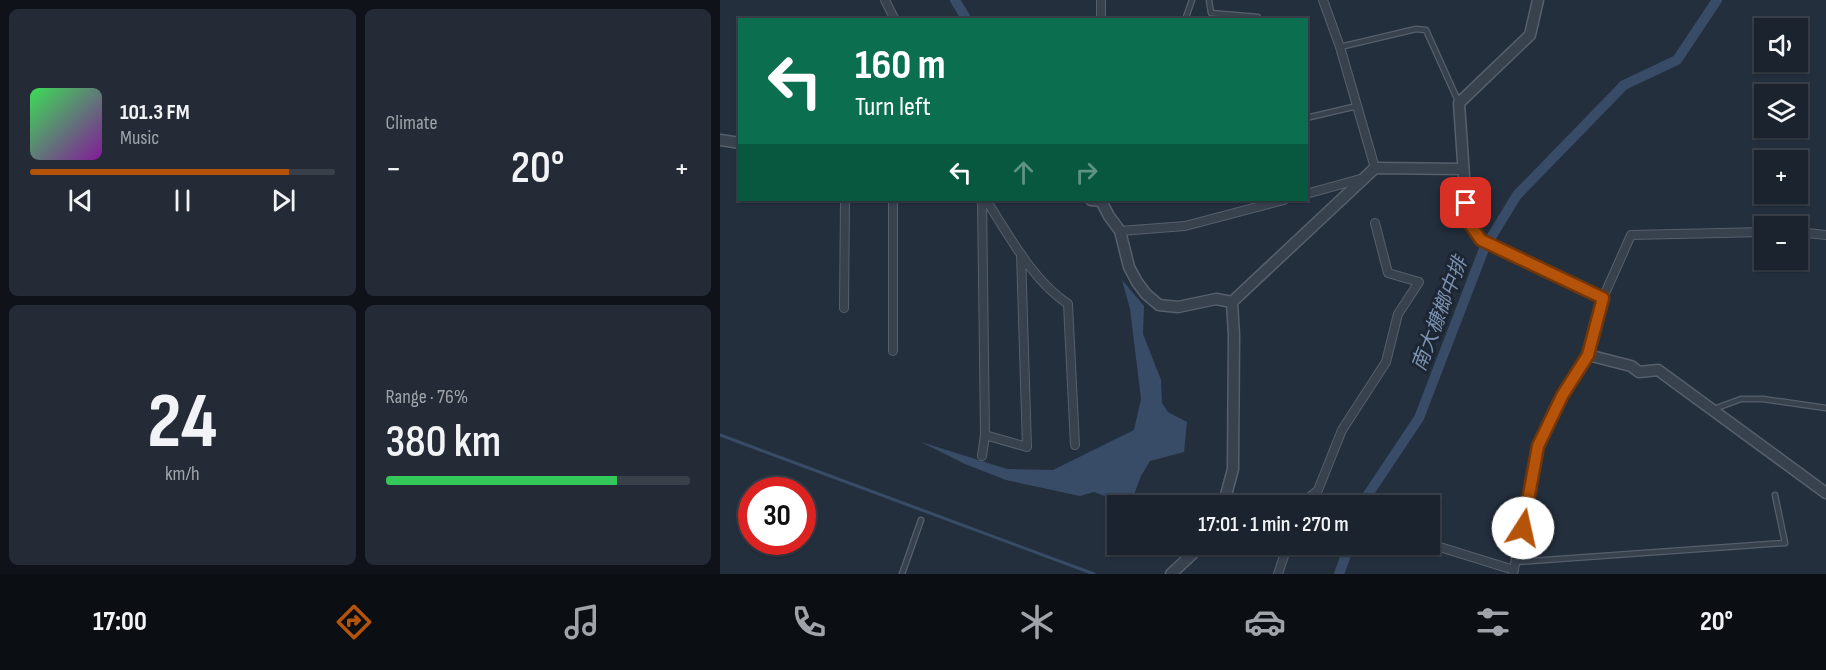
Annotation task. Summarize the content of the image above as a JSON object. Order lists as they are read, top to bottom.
{
  "water": ["南大槺榔中排"],
  "page": {
    "tile": [
      "Climate",
      ["24", "km/h"],
      ["Range · 76%", "380 km"]
    ],
    "map_buttons": ["+", "−"],
    "turn": ["160 m", "Turn left"],
    "song": ["101.3 FM", "Music"],
    "heat": ["−", "20°", "+"],
    "limit": "30",
    "trip": "17:01 · 1 min · 270 m",
    "tabs": ["17:00", "20°"]
  }
}
